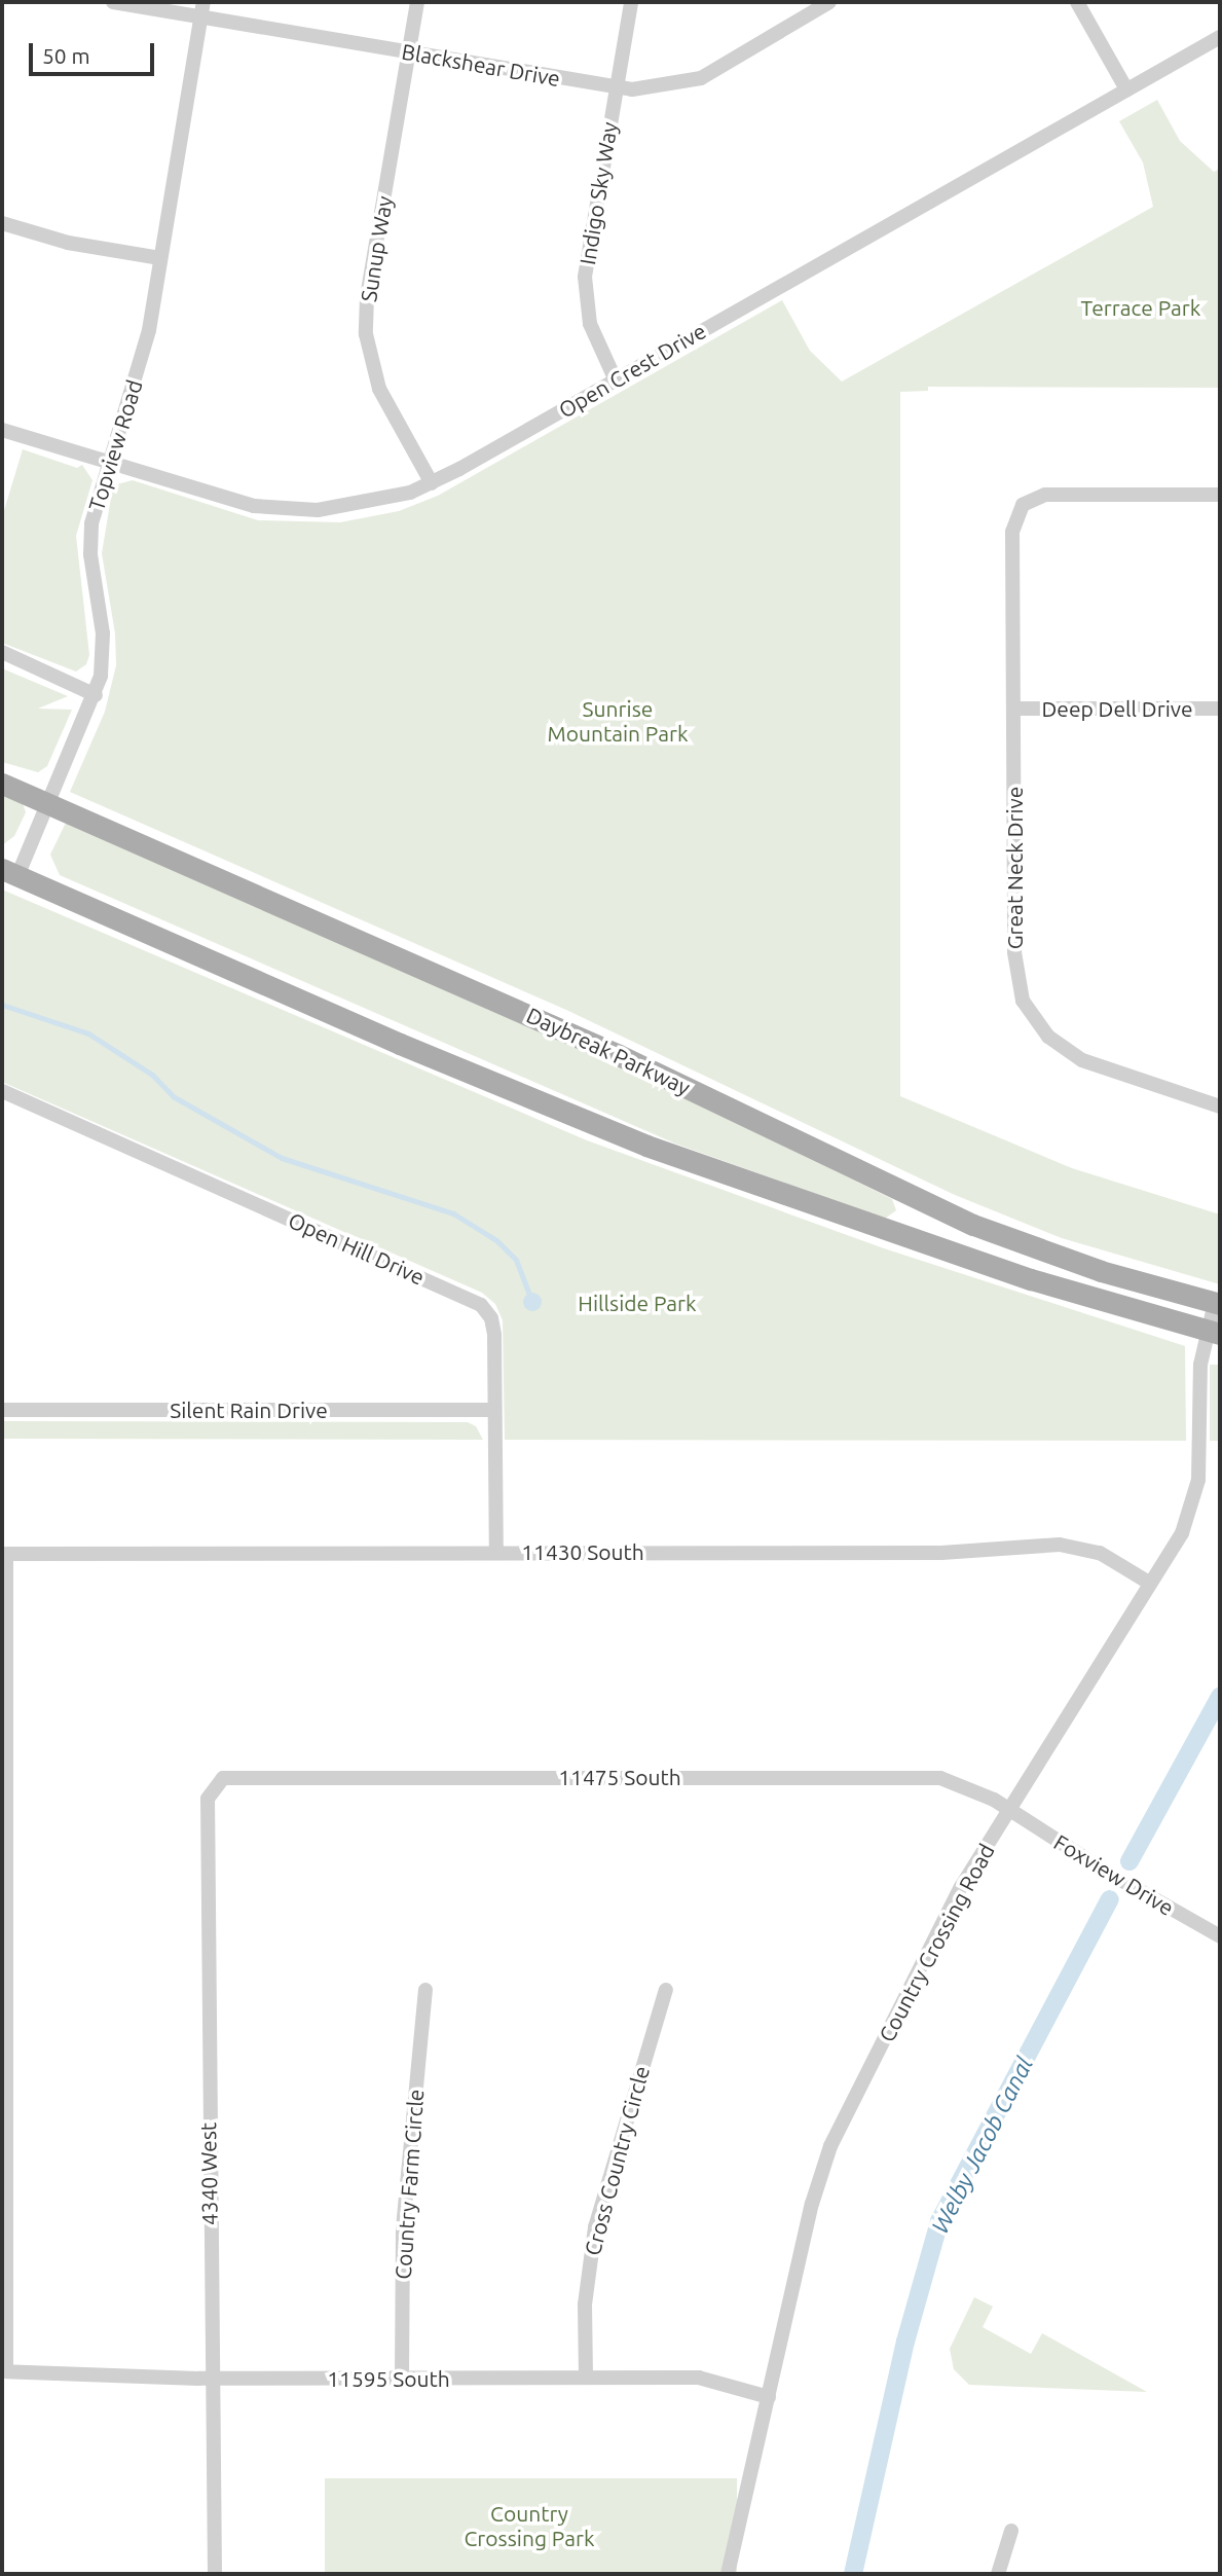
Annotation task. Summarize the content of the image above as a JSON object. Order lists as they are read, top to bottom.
{
  "streets": {
    "main road": ["Daybreak Parkway"],
    "street": [
      "Blackshear Drive",
      "Indigo Sky Way",
      "Sunup Way",
      "Open Crest Drive",
      "Topview Road",
      "Deep Dell Drive",
      "Great Neck Drive",
      "Open Hill Drive",
      "Silent Rain Drive",
      "11430 South",
      "11475 South",
      "Foxview Drive",
      "Country Crossing Road",
      "Cross Country Circle",
      "4340 West",
      "Country Farm Circle",
      "11595 South"
    ]
  },
  "crossings": [
    ["Blackshear Drive", "Indigo Sky Way"],
    ["Blackshear Drive", "Sunup Way"],
    ["Blackshear Drive", "Topview Road"],
    ["Indigo Sky Way", "Open Crest Drive"],
    ["Sunup Way", "Open Crest Drive"],
    ["Open Crest Drive", "Topview Road"],
    ["Topview Road", "Daybreak Parkway"],
    ["Deep Dell Drive", "Great Neck Drive"],
    ["Daybreak Parkway", "Country Crossing Road"],
    ["Open Hill Drive", "Silent Rain Drive"],
    ["Open Hill Drive", "11430 South"],
    ["11430 South", "Country Crossing Road"],
    ["11430 South", "11595 South"],
    ["11475 South", "Foxview Drive"],
    ["11475 South", "Country Crossing Road"],
    ["11475 South", "4340 West"],
    ["Foxview Drive", "Country Crossing Road"],
    ["Country Crossing Road", "11595 South"],
    ["Cross Country Circle", "11595 South"],
    ["4340 West", "11595 South"],
    ["Country Farm Circle", "11595 South"]
  ],
  "water": ["Welby Jacob Canal"],
  "parks": [
    "Terrace Park",
    "Sunrise Mountain Park",
    "Hillside Park",
    "Country Crossing Park"
  ],
  "scale_bar": "50 m"
}
